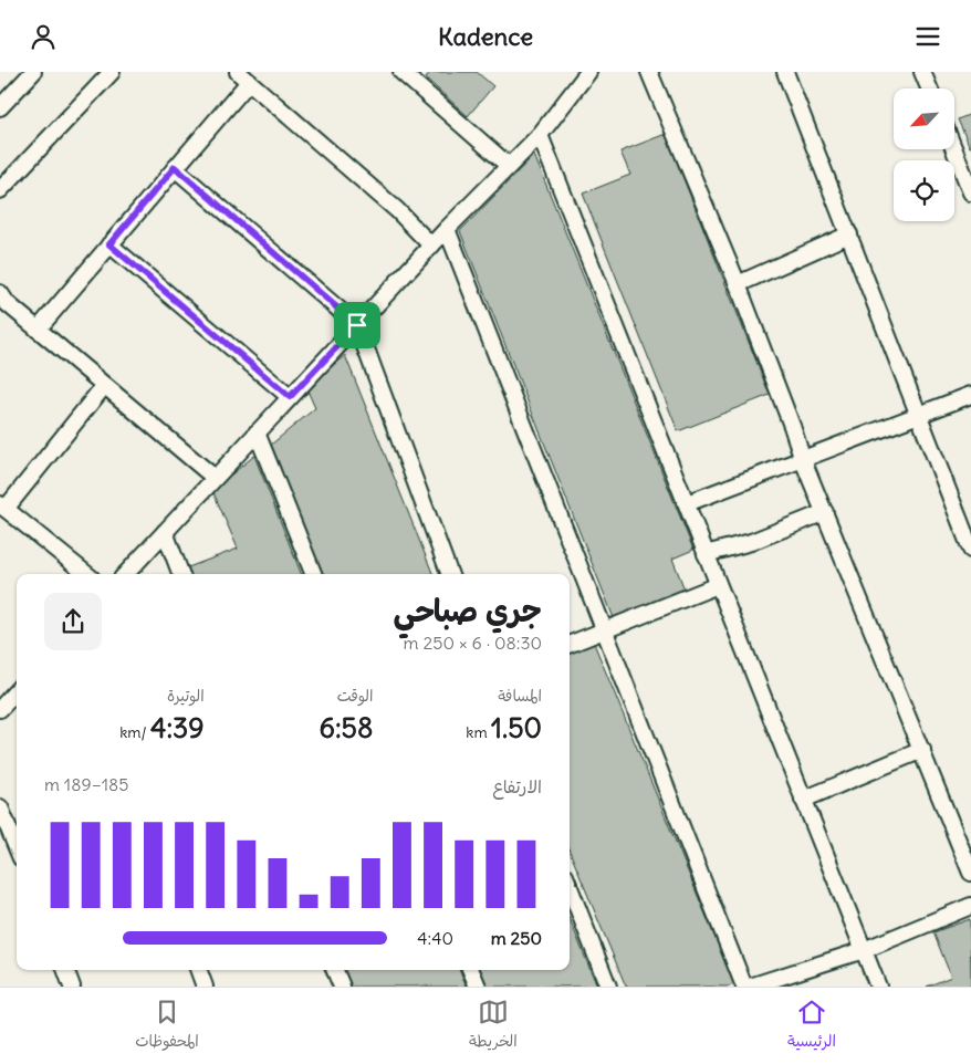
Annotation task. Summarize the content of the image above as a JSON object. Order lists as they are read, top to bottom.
{
  "north": "bottom left",
  "page": {
    "header": "Kadence",
    "heading": ["جري صباحي", "08:30 · 6 × 250 m"],
    "stats": [
      ["المسافة", "1.50 km"],
      ["الوقت", "6:58"],
      ["الوتيرة", "4:39 /km"]
    ],
    "chart": ["الارتفاع", "185–189 m"],
    "list": [
      {
        "name": "250 m",
        "note": "4:40"
      }
    ],
    "tabs": ["الرئيسية", "الخريطة", "المحفوظات"]
  }
}
